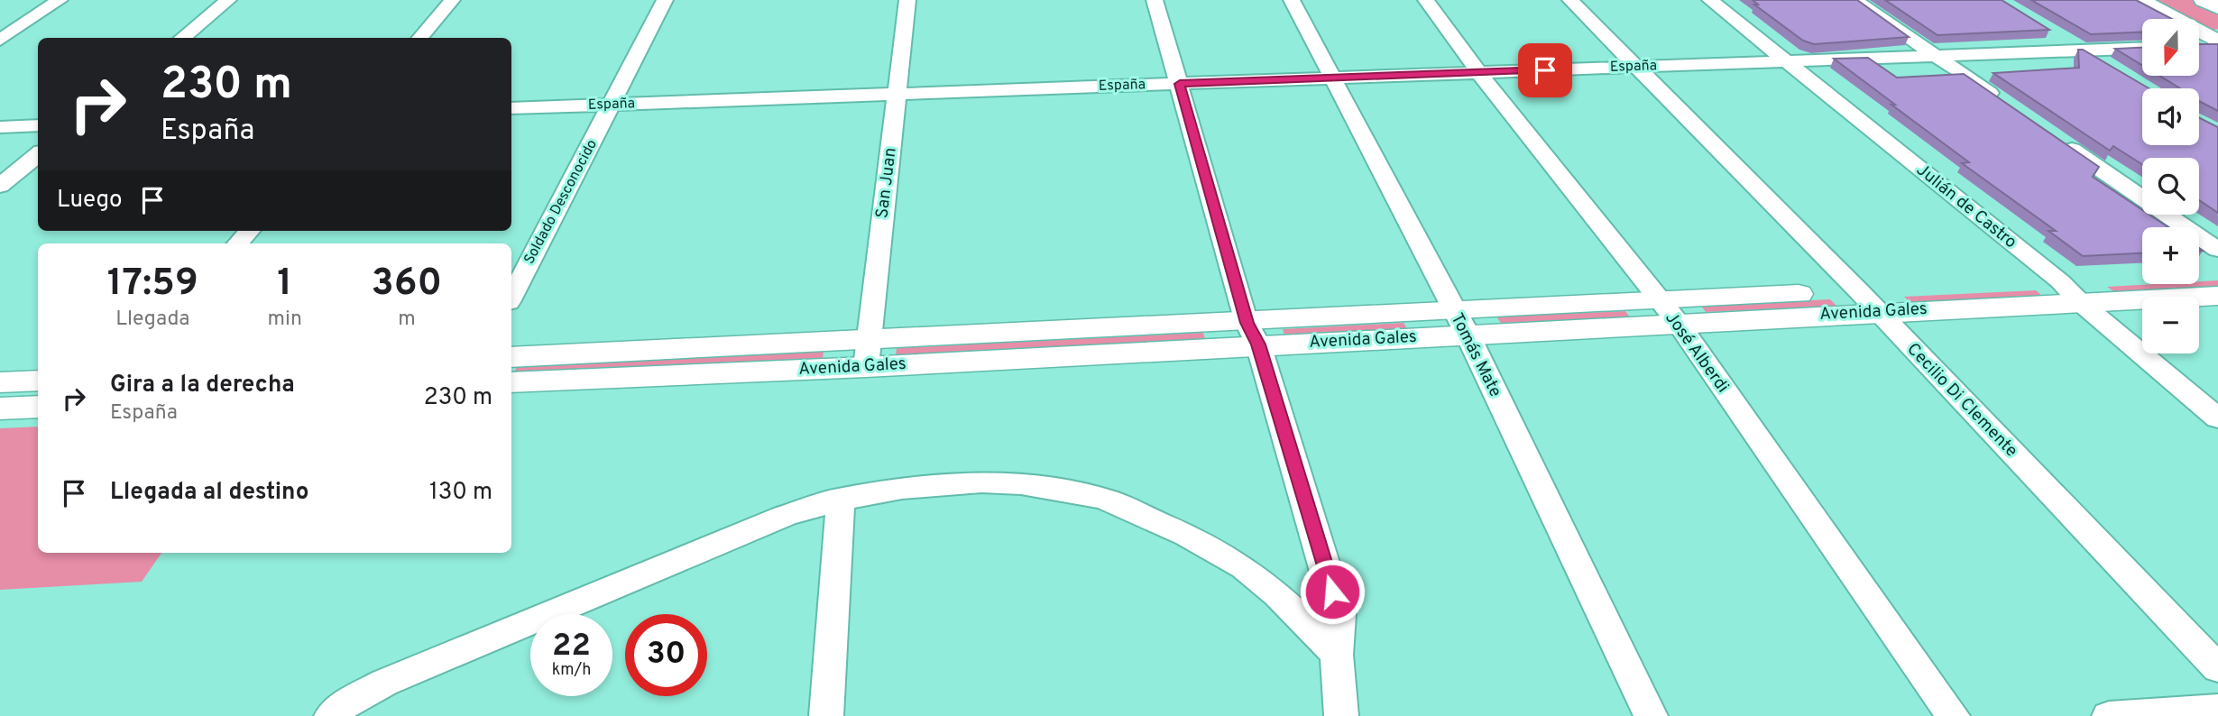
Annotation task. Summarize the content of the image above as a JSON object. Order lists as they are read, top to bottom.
{
  "streets": {
    "street": [
      "España",
      "San Juan",
      "Soldado Desconocido",
      "Julián de Castro",
      "Avenida Gales",
      "José Alberdi",
      "Tomás Mate",
      "Cecilio Di Clemente"
    ]
  },
  "crossings": [
    ["España", "San Juan"],
    ["España", "Soldado Desconocido"],
    ["España", "Julián de Castro"],
    ["España", "José Alberdi"],
    ["España", "Tomás Mate"],
    ["España", "Cecilio Di Clemente"],
    ["San Juan", "Avenida Gales"],
    ["Julián de Castro", "Avenida Gales"],
    ["Avenida Gales", "José Alberdi"],
    ["Avenida Gales", "Tomás Mate"],
    ["Avenida Gales", "Cecilio Di Clemente"]
  ],
  "north": "bottom",
  "page": {
    "map_buttons": ["+", "−"],
    "turn": ["230 m", "España"],
    "then": "Luego",
    "eta": [
      "17:59",
      "Llegada",
      "1",
      "min",
      "360",
      "m"
    ],
    "list": [
      {
        "name": "Gira a la derecha",
        "note": "España",
        "value": "230 m"
      },
      {
        "name": "Llegada al destino",
        "value": "130 m"
      }
    ],
    "speed": "22 km/h",
    "limit": "30"
  }
}
